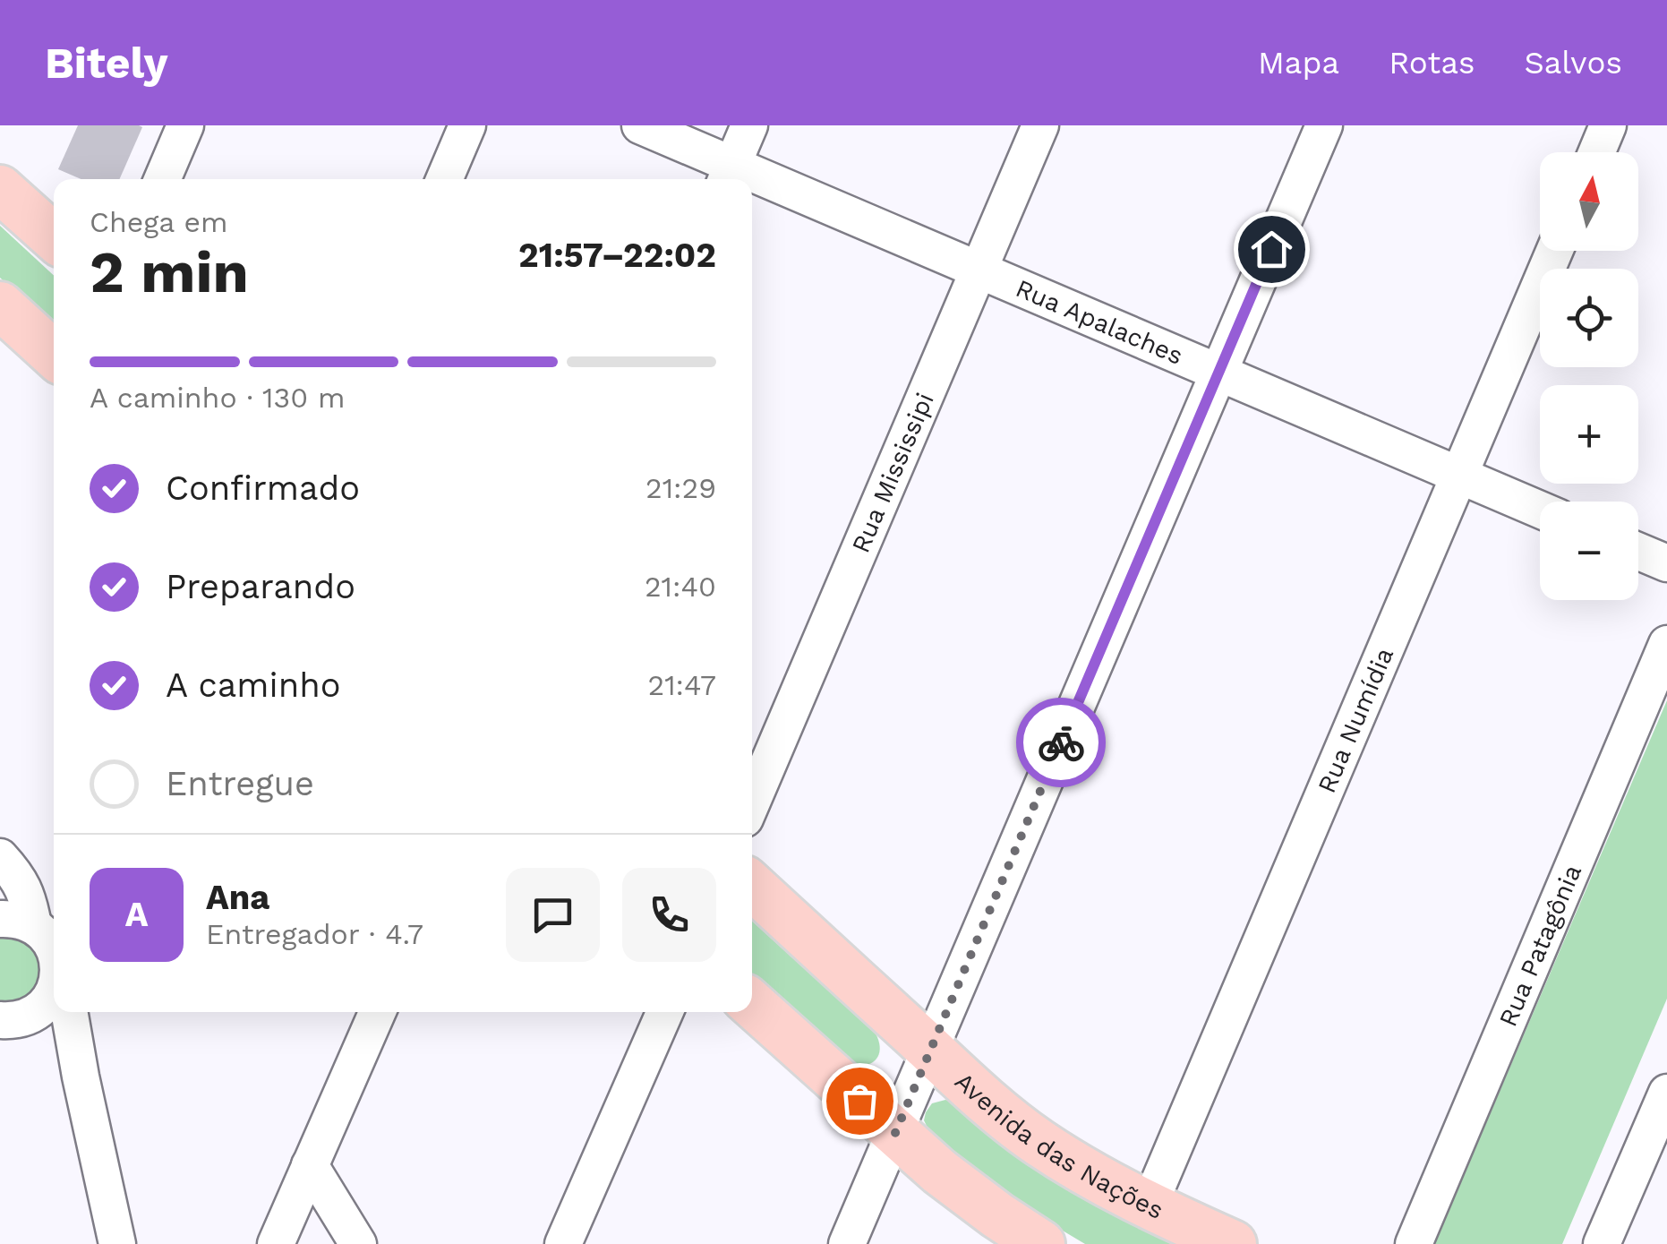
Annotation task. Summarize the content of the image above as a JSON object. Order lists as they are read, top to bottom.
{
  "streets": {
    "main road": ["Avenida das Nações"],
    "street": [
      "Rua Apalaches",
      "Rua Mississipi",
      "Rua Numídia",
      "Rua Patagônia"
    ]
  },
  "crossings": [
    ["Rua Apalaches", "Rua Mississipi"],
    ["Rua Apalaches", "Rua Numídia"],
    ["Rua Numídia", "Avenida das Nações"]
  ],
  "north": "top",
  "page": {
    "header": "Bitely",
    "nav": ["Mapa", "Rotas", "Salvos"],
    "map_buttons": ["+", "−"],
    "heading": ["2 min", "Chega em", "21:57–22:02"],
    "panel": ["Ana", "Entregador · 4.7"],
    "bar": "A caminho · 130 m",
    "list": [
      ["Confirmado", "21:29"],
      ["Preparando", "21:40"],
      ["A caminho", "21:47"],
      "Entregue"
    ],
    "round": "A"
  }
}
